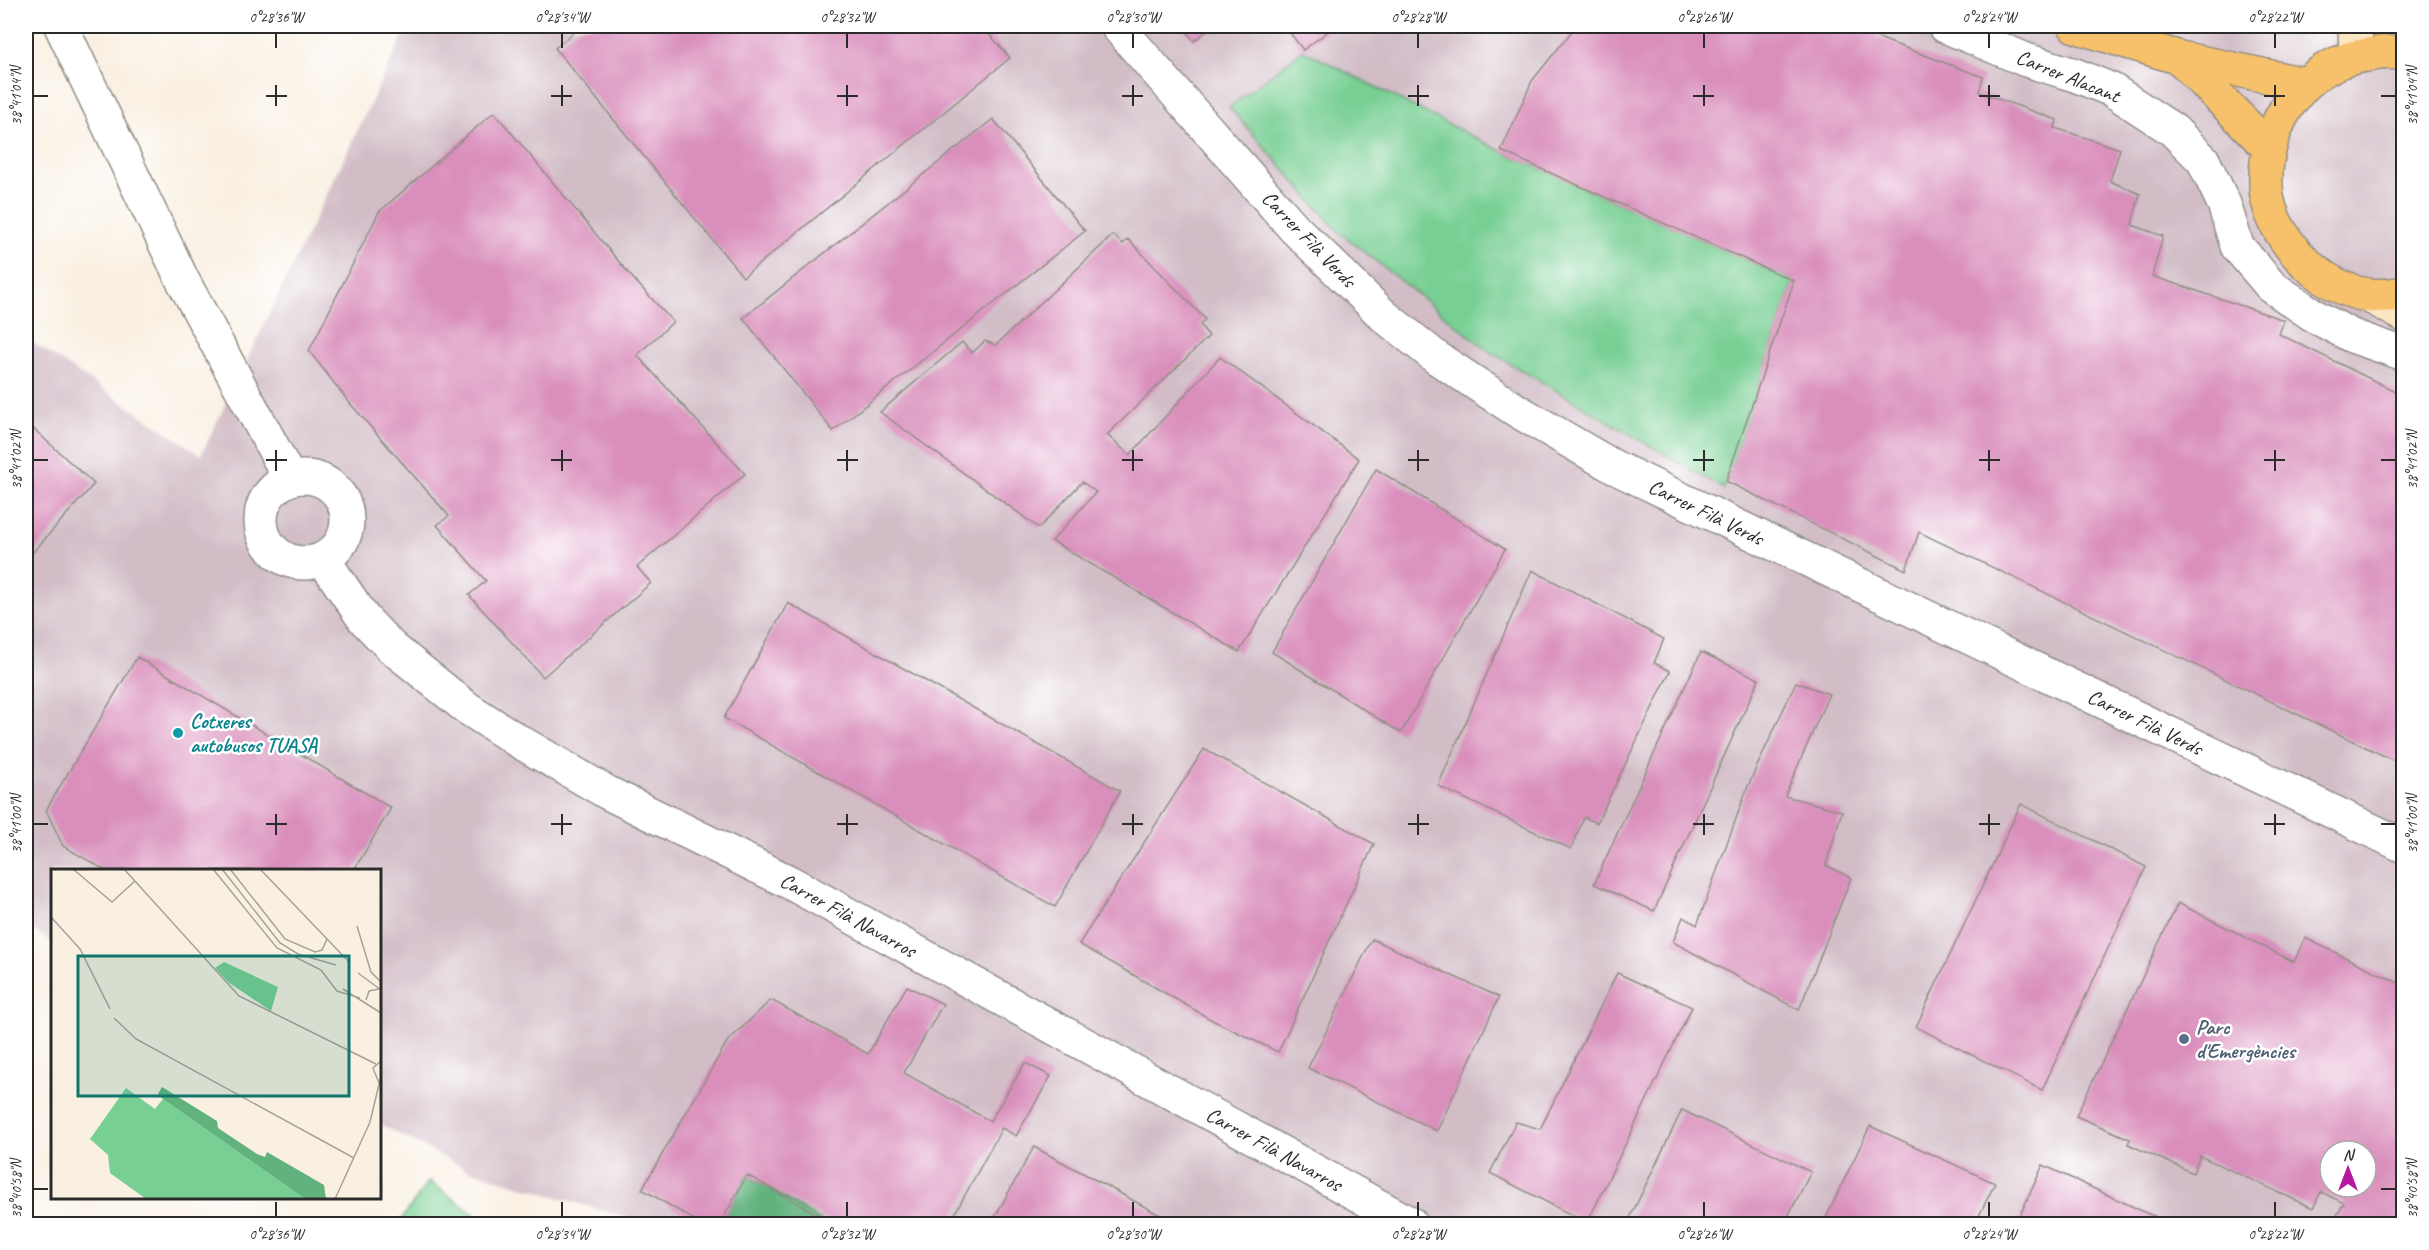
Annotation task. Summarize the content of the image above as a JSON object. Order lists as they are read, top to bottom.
{
  "streets": {
    "street": ["Carrer Alacant", "Carrer Filà Verds", "Carrer Filà Navarros"]
  },
  "places": ["Cotxeres autobusos TUASA", "Parc d'Emergències"],
  "north": "top",
  "coordinates": [
    "0°28'36\"W",
    "0°28'34\"W",
    "0°28'32\"W",
    "0°28'30\"W",
    "0°28'28\"W",
    "0°28'26\"W",
    "0°28'24\"W",
    "0°28'22\"W",
    "38°41'04\"N",
    "38°41'02\"N",
    "38°41'00\"N",
    "38°40'58\"N"
  ]
}
